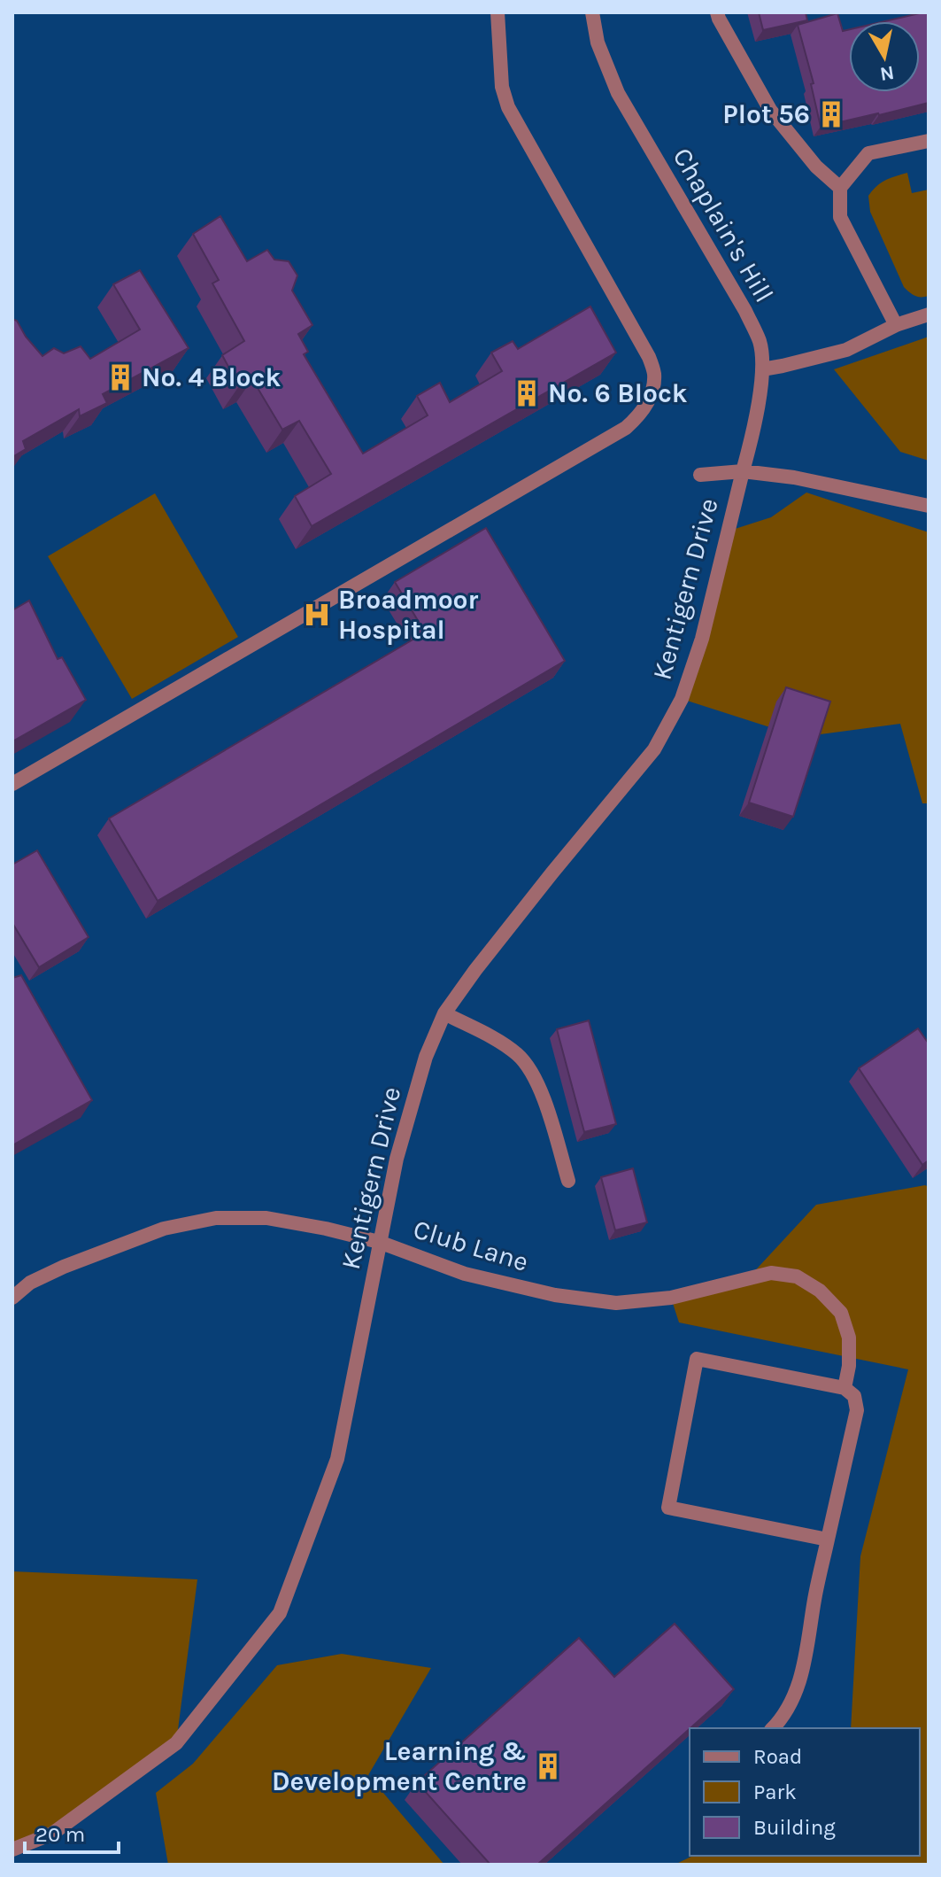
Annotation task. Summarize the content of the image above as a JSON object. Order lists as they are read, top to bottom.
{
  "streets": {
    "street": ["Chaplain's Hill", "Kentigern Drive", "Club Lane"]
  },
  "crossings": [
    ["Chaplain's Hill", "Kentigern Drive"],
    ["Kentigern Drive", "Club Lane"]
  ],
  "places": {
    "building": [
      "Plot 56",
      "No. 4 Block",
      "No. 6 Block",
      "Learning & Development Centre"
    ],
    "hospital": ["Broadmoor Hospital"]
  },
  "legend": ["Road", "Park", "Building"],
  "scale_bar": "20 m",
  "north": "bottom"
}
